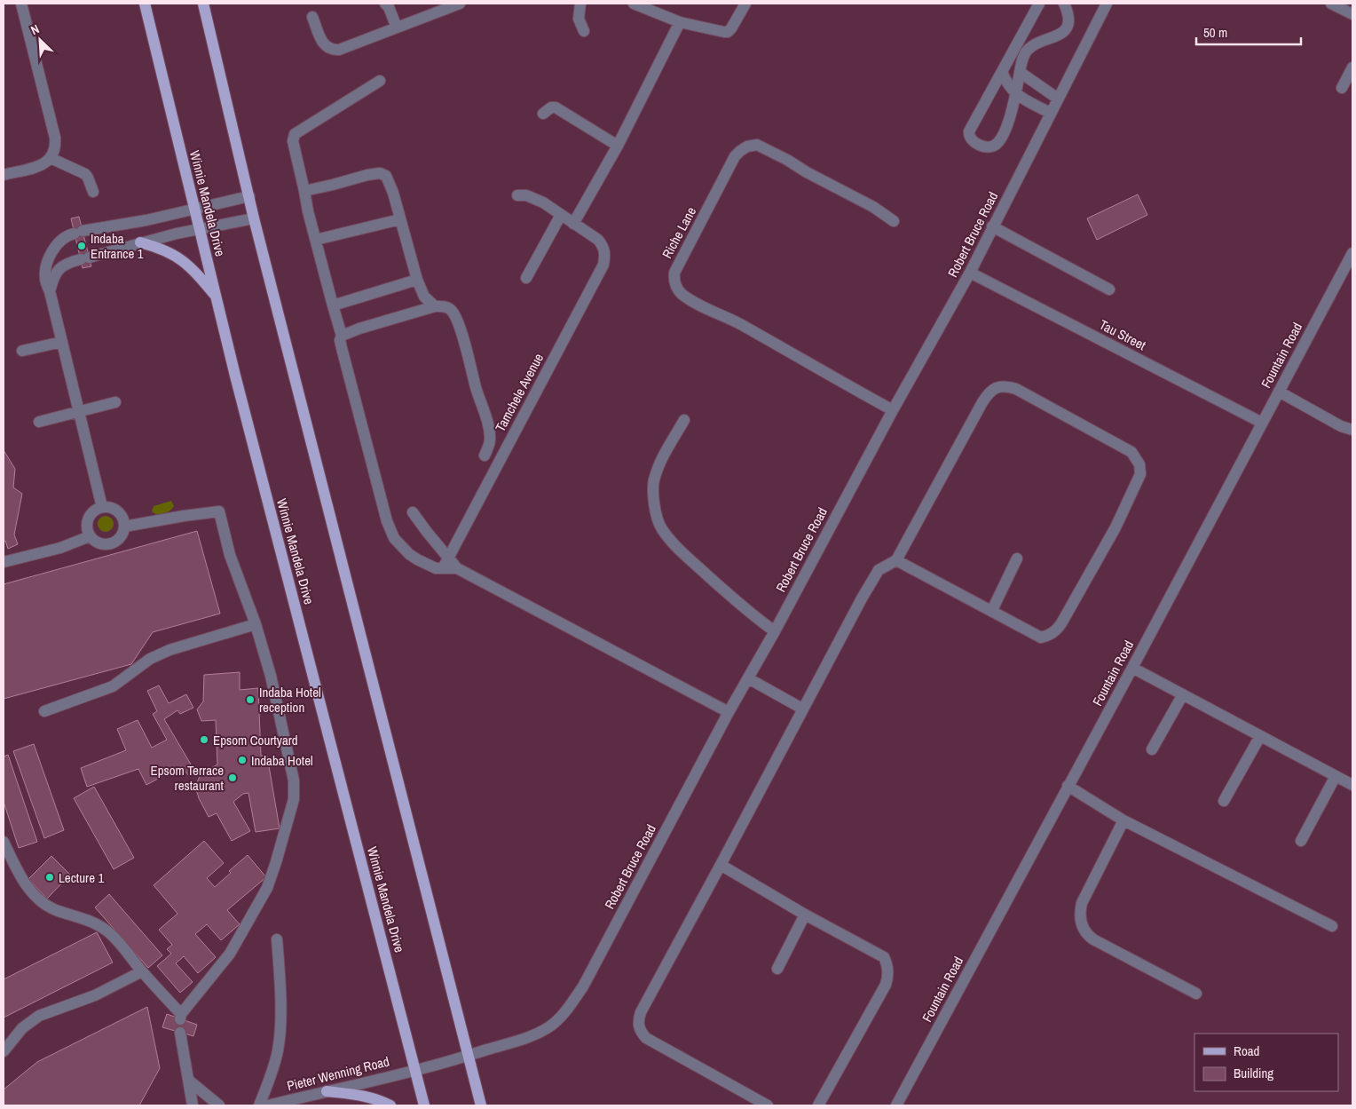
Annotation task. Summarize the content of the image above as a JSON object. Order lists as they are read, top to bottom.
{
  "streets": {
    "main road": ["Winnie Mandela Drive"],
    "street": [
      "Riche Lane",
      "Robert Bruce Road",
      "Tau Street",
      "Fountain Road",
      "Tamchele Avenue",
      "Pieter Wenning Road"
    ]
  },
  "crossings": [
    ["Winnie Mandela Drive", "Robert Bruce Road"],
    ["Winnie Mandela Drive", "Pieter Wenning Road"],
    ["Riche Lane", "Robert Bruce Road"],
    ["Robert Bruce Road", "Tau Street"],
    ["Robert Bruce Road", "Pieter Wenning Road"],
    ["Tau Street", "Fountain Road"]
  ],
  "places": [
    "Indaba Entrance 1",
    "Indaba Hotel reception",
    "Epsom Courtyard",
    "Indaba Hotel",
    "Epsom Terrace restaurant",
    "Lecture 1"
  ],
  "legend": ["Road", "Building"],
  "scale_bar": "50 m",
  "north": "top left"
}
